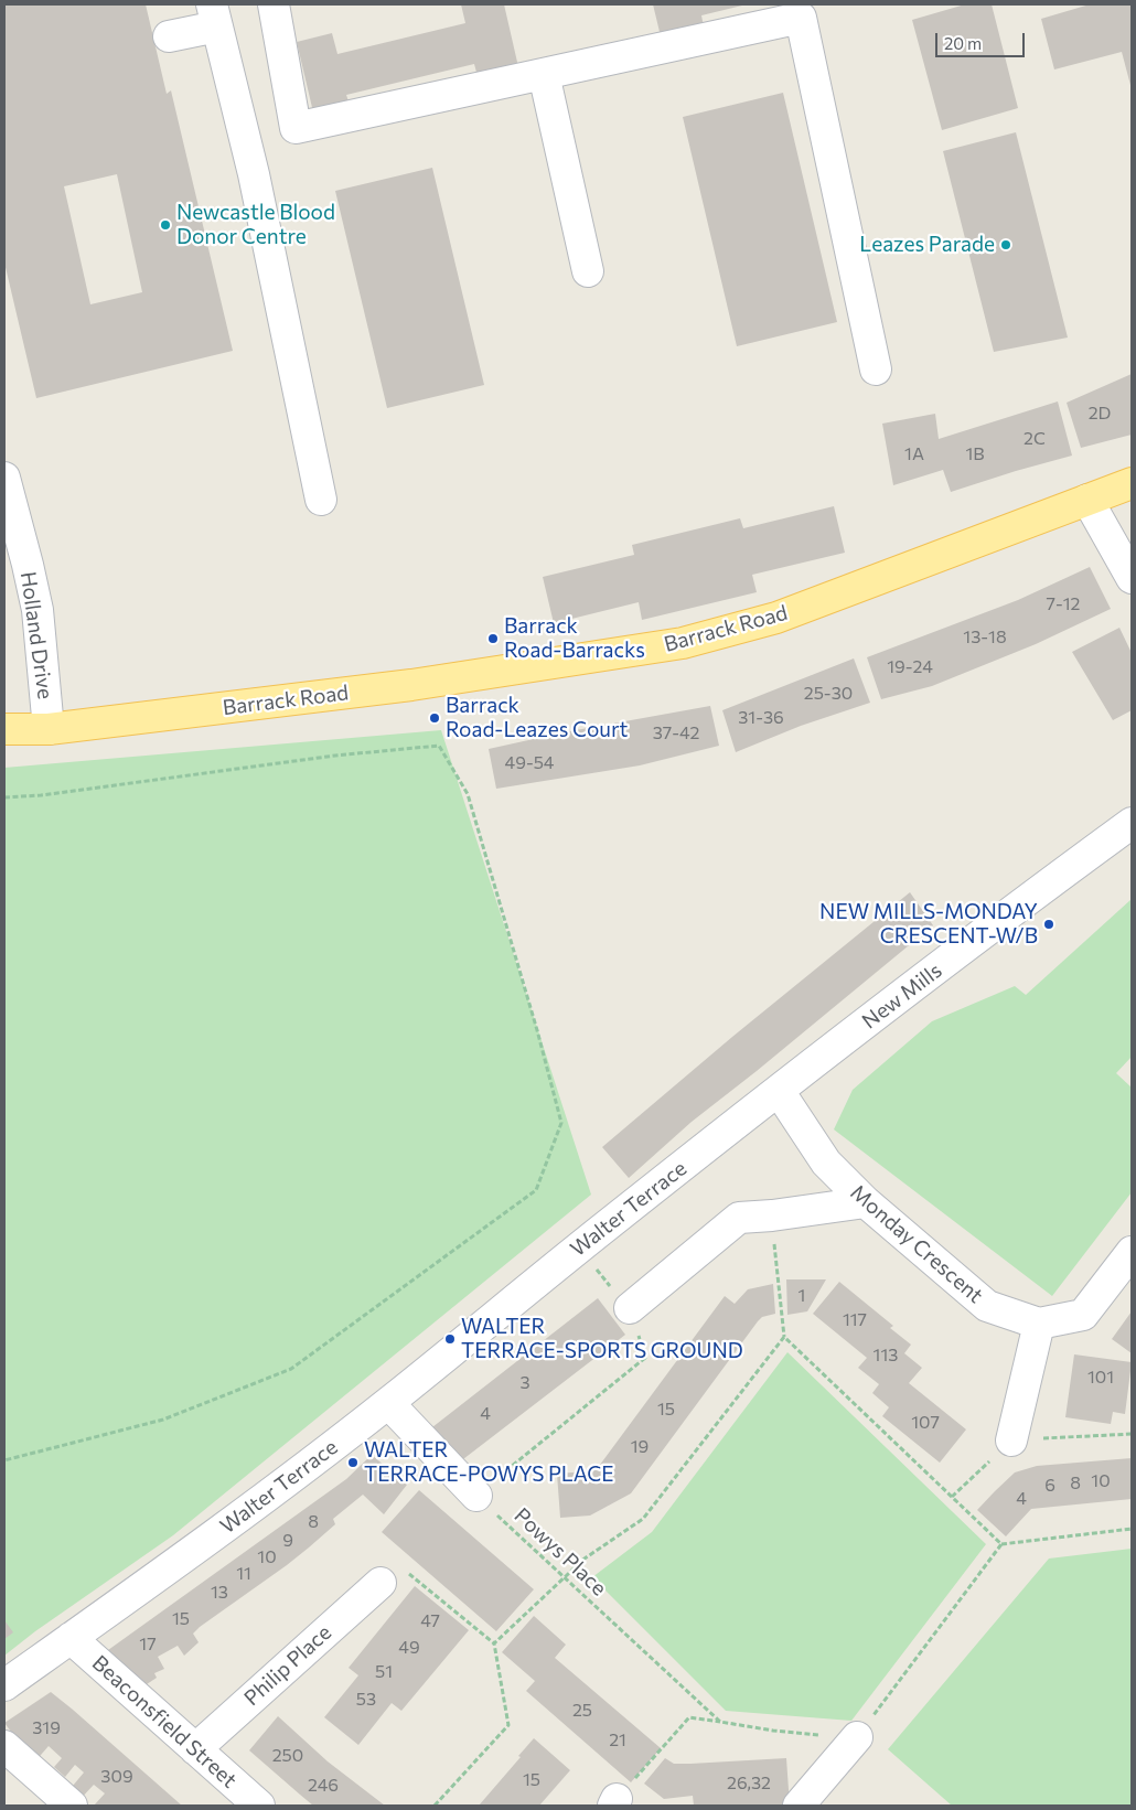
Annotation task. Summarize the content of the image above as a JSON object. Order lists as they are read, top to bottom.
{
  "streets": {
    "main road": ["Barrack Road"],
    "street": [
      "Holland Drive",
      "New Mills",
      "Walter Terrace",
      "Monday Crescent",
      "Philip Place",
      "Beaconsfield Street"
    ],
    "path": ["Powys Place"]
  },
  "crossings": [
    ["Barrack Road", "Holland Drive"],
    ["New Mills", "Walter Terrace"],
    ["Walter Terrace", "Monday Crescent"],
    ["Walter Terrace", "Beaconsfield Street"],
    ["Philip Place", "Beaconsfield Street"]
  ],
  "places": [
    "Newcastle Blood Donor Centre",
    "Leazes Parade",
    "Barrack Road-Barracks",
    "Barrack Road-Leazes Court",
    "NEW MILLS-MONDAY CRESCENT-W/B",
    "WALTER TERRACE-SPORTS GROUND",
    "WALTER TERRACE-POWYS PLACE"
  ],
  "house_numbers": [
    "2D",
    "2C",
    "1A",
    "1B",
    "7-12",
    "13-18",
    "19-24",
    "25-30",
    "31-36",
    "37-42",
    "49-54",
    "1",
    "117",
    "113",
    "101",
    "3",
    "15",
    "4",
    "107",
    "19",
    "10",
    "8",
    "6",
    "4",
    "8",
    "9",
    "10",
    "11",
    "13",
    "15",
    "47",
    "17",
    "49",
    "51",
    "53",
    "25",
    "319",
    "21",
    "250",
    "309",
    "15",
    "26,32",
    "246"
  ],
  "scale_bar": "20 m"
}
